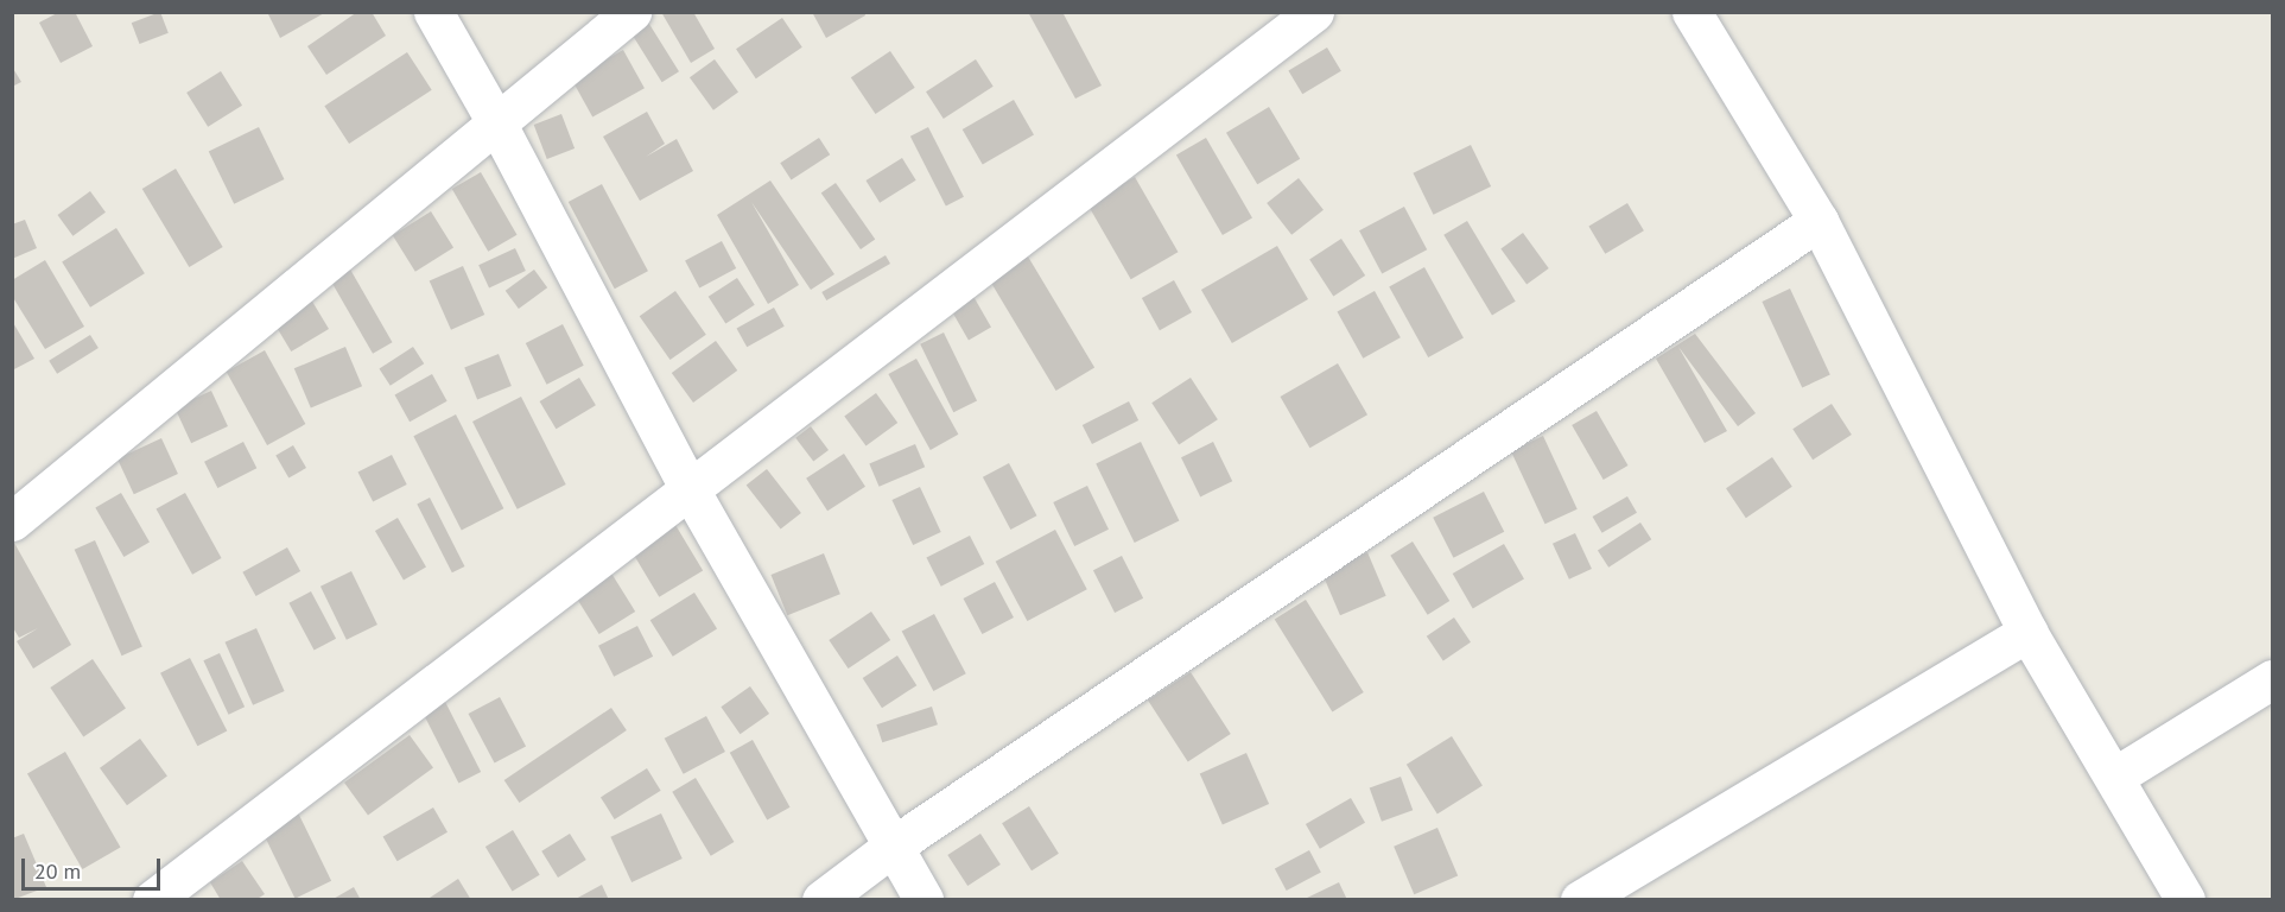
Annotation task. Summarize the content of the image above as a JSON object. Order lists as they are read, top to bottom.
{
  "scale_bar": "20 m"
}
